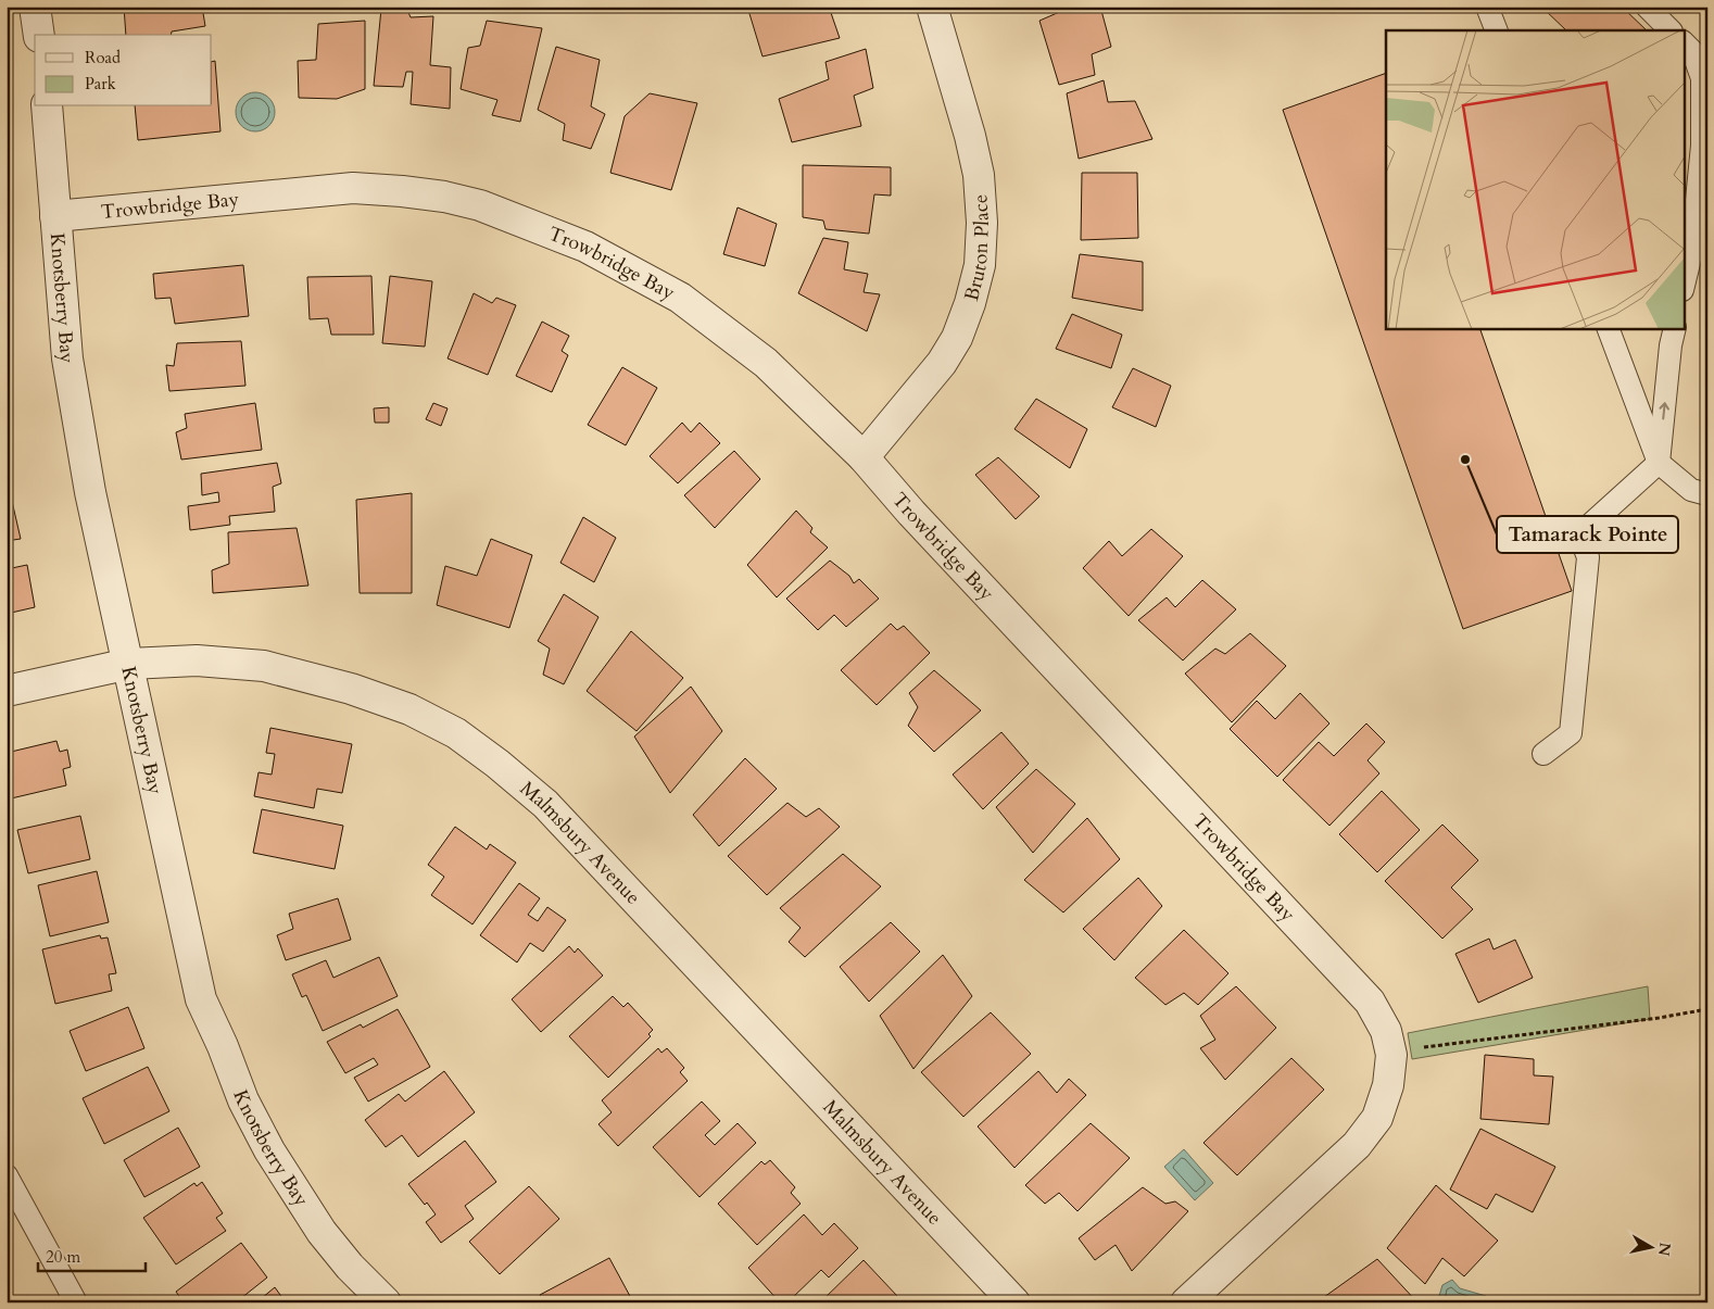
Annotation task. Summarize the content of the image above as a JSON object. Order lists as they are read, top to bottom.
{
  "streets": {
    "street": [
      "Trowbridge Bay",
      "Bruton Place",
      "Knotsberry Bay",
      "Malmsbury Avenue"
    ]
  },
  "crossings": [
    ["Trowbridge Bay", "Bruton Place"],
    ["Trowbridge Bay", "Knotsberry Bay"],
    ["Knotsberry Bay", "Malmsbury Avenue"]
  ],
  "places": ["Tamarack Pointe"],
  "legend": ["Road", "Park"],
  "scale_bar": "20 m",
  "north": "right"
}
